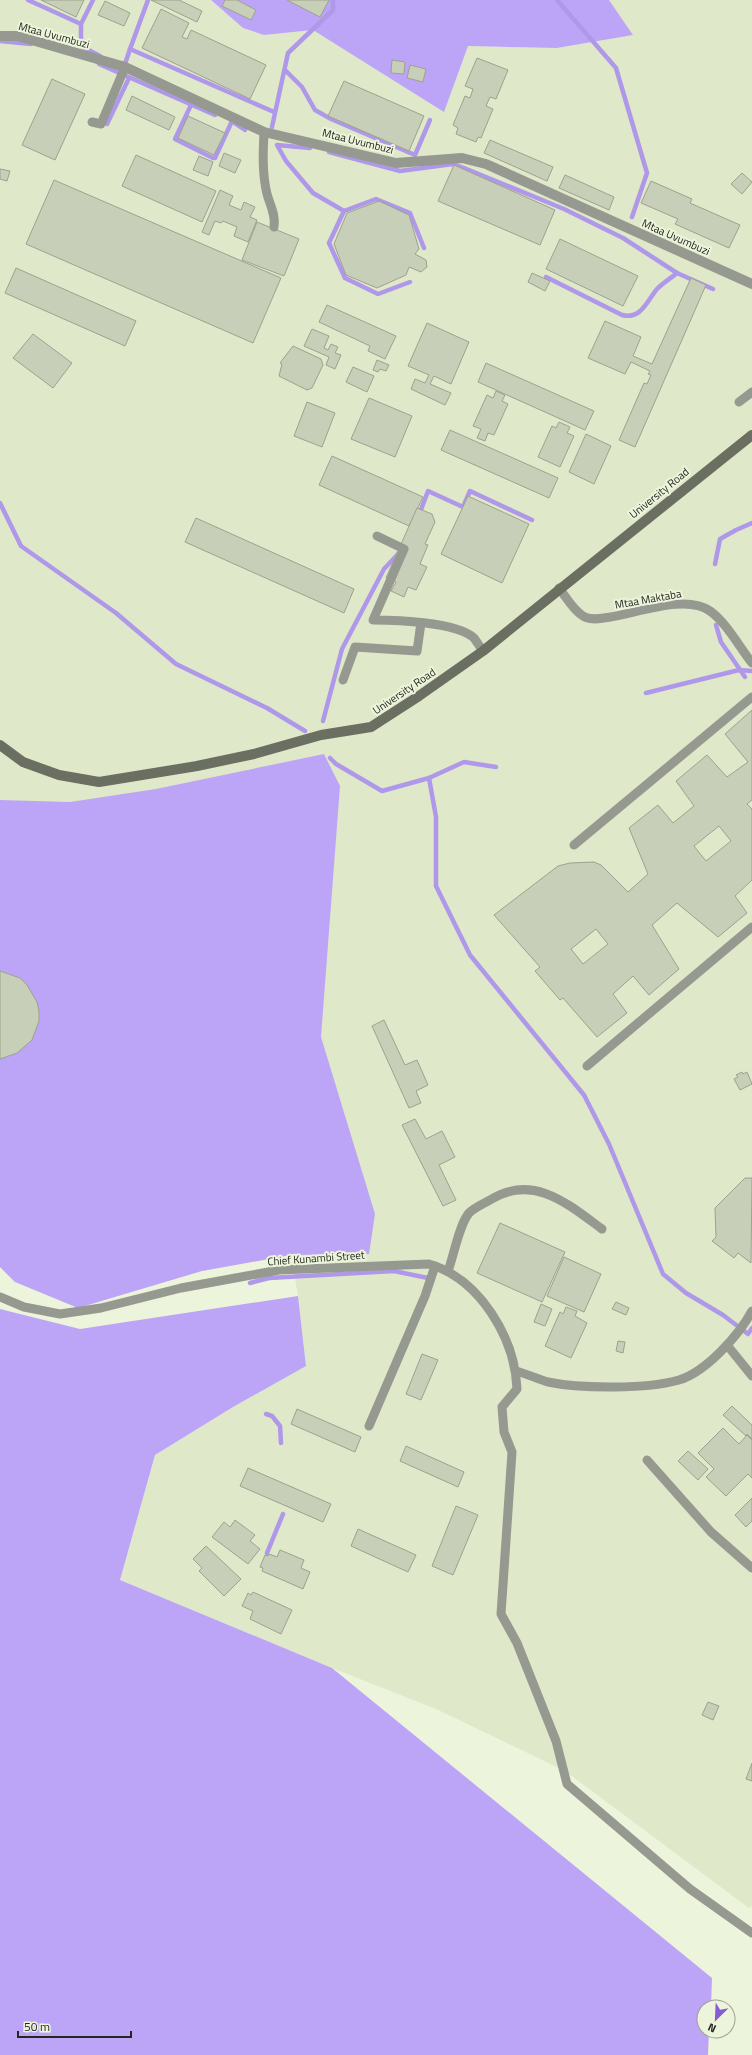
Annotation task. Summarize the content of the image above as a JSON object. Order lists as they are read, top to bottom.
{
  "streets": {
    "street": ["Mtaa Uvumbuzi", "University Road"],
    "lane": ["Mtaa Maktaba", "Chief Kunambi Street"]
  },
  "crossings": [
    ["University Road", "Mtaa Maktaba"]
  ],
  "scale_bar": "50 m",
  "north": "bottom left"
}
